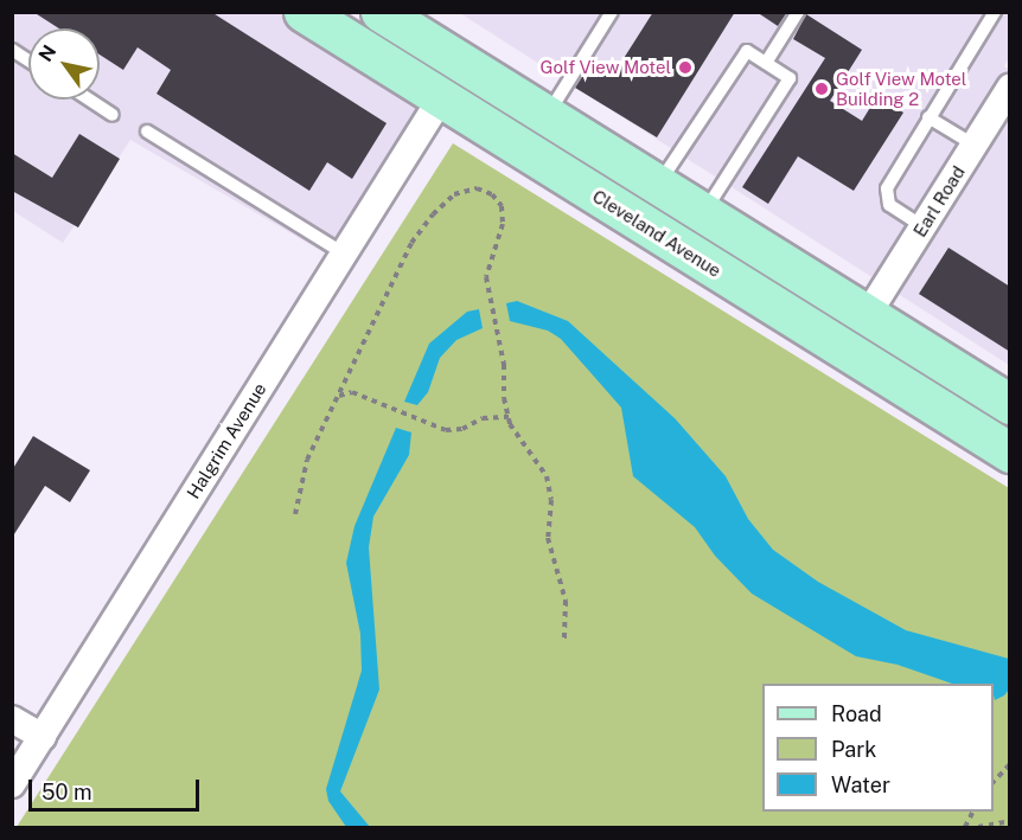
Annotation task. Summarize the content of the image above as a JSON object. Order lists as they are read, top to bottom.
{
  "streets": {
    "main road": ["Cleveland Avenue"],
    "street": ["Earl Road", "Halgrim Avenue"]
  },
  "crossings": [
    ["Cleveland Avenue", "Halgrim Avenue"]
  ],
  "places": ["Golf View Motel", "Golf View Motel Building 2"],
  "legend": ["Road", "Park", "Water"],
  "scale_bar": "50 m",
  "north": "top left"
}
